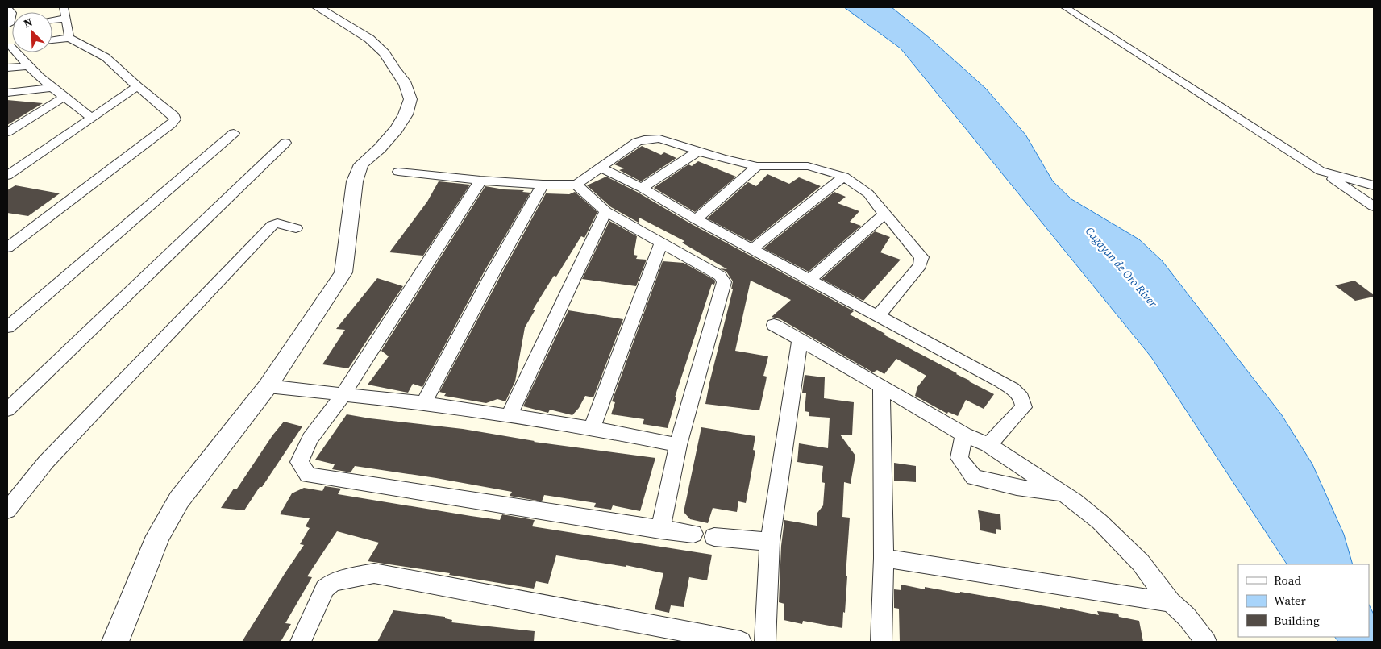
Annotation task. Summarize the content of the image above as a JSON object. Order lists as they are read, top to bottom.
{
  "water": ["Cagayan de Oro River"],
  "legend": ["Road", "Water", "Building"],
  "north": "top left"
}
